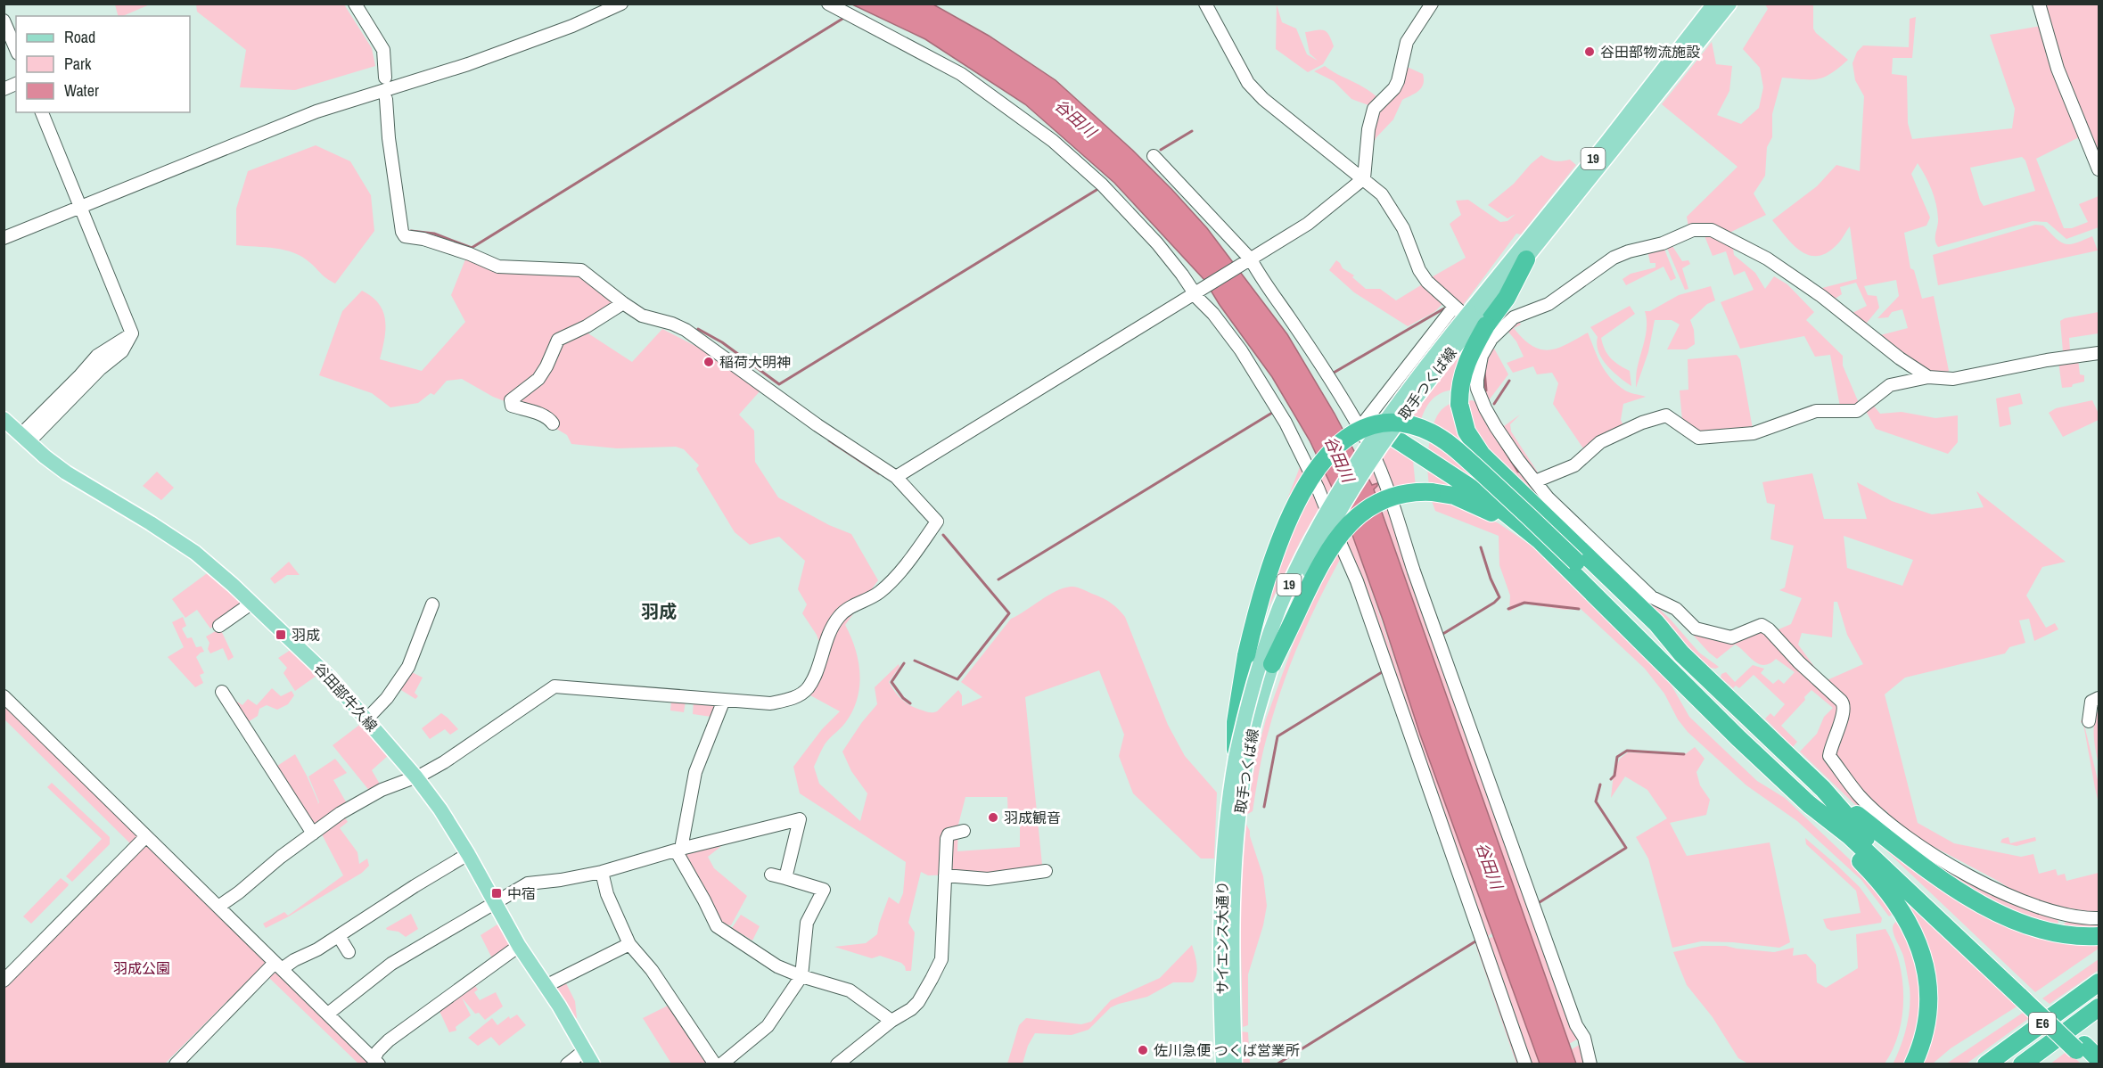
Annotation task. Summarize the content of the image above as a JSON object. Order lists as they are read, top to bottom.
{
  "streets": {
    "highway": ["E6"],
    "main road": [
      "19",
      "取手つくば線",
      "谷田部牛久線",
      "サイエンス大通り"
    ]
  },
  "crossings": [
    ["取手つくば線", "サイエンス大通り"]
  ],
  "districts": ["羽成"],
  "water": ["谷田川"],
  "parks": ["羽成公園"],
  "places": {
    "other": [
      "谷田部物流施設",
      "稲荷大明神",
      "羽成観音",
      "佐川急便 つくば営業所"
    ],
    "transit": ["羽成", "中宿"]
  },
  "legend": ["Road", "Park", "Water"]
}
